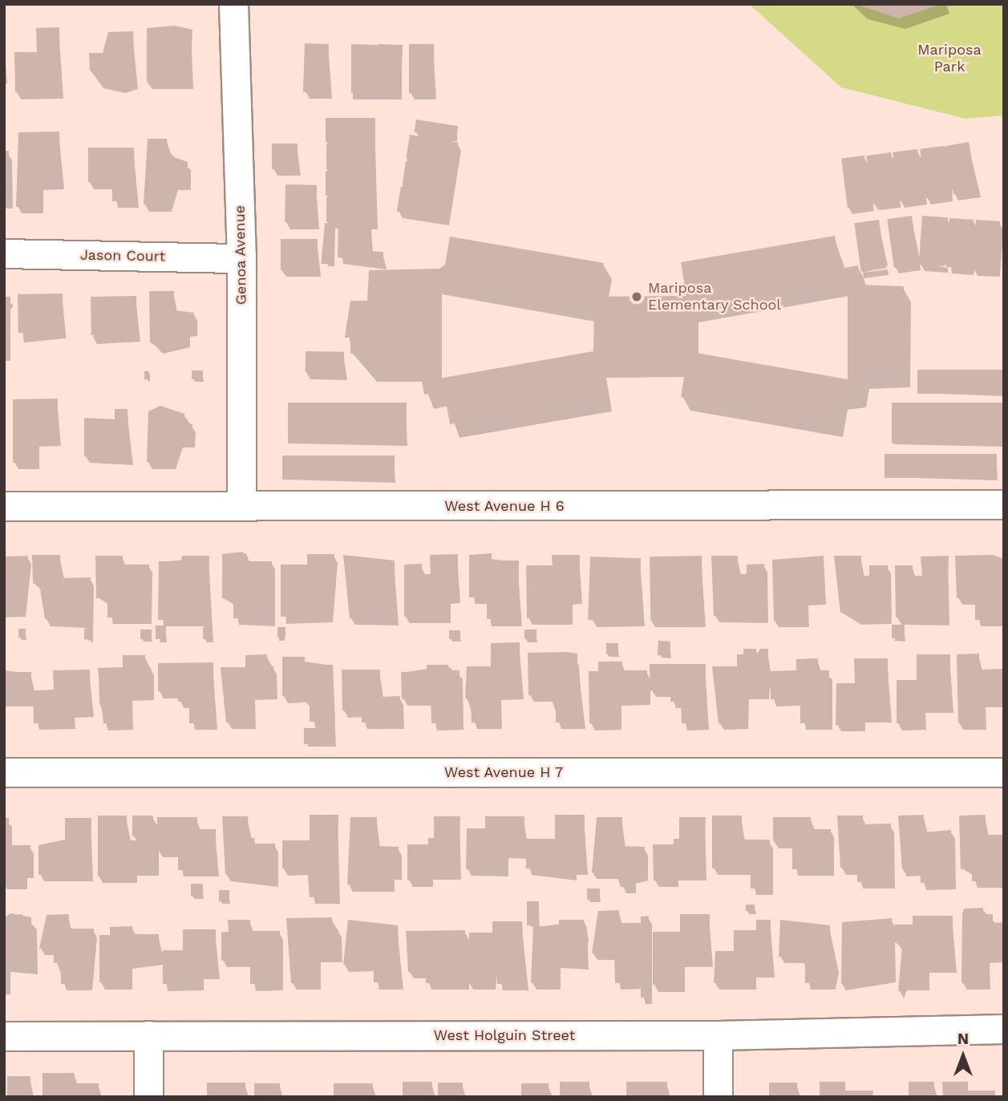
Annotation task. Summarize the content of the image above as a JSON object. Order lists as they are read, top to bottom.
{
  "streets": {
    "street": [
      "Genoa Avenue",
      "Jason Court",
      "West Avenue H 6",
      "West Avenue H 7",
      "West Holguin Street"
    ]
  },
  "crossings": [
    ["Genoa Avenue", "Jason Court"],
    ["Genoa Avenue", "West Avenue H 6"]
  ],
  "parks": ["Mariposa Park"],
  "places": ["Mariposa Elementary School"],
  "north": "top"
}
